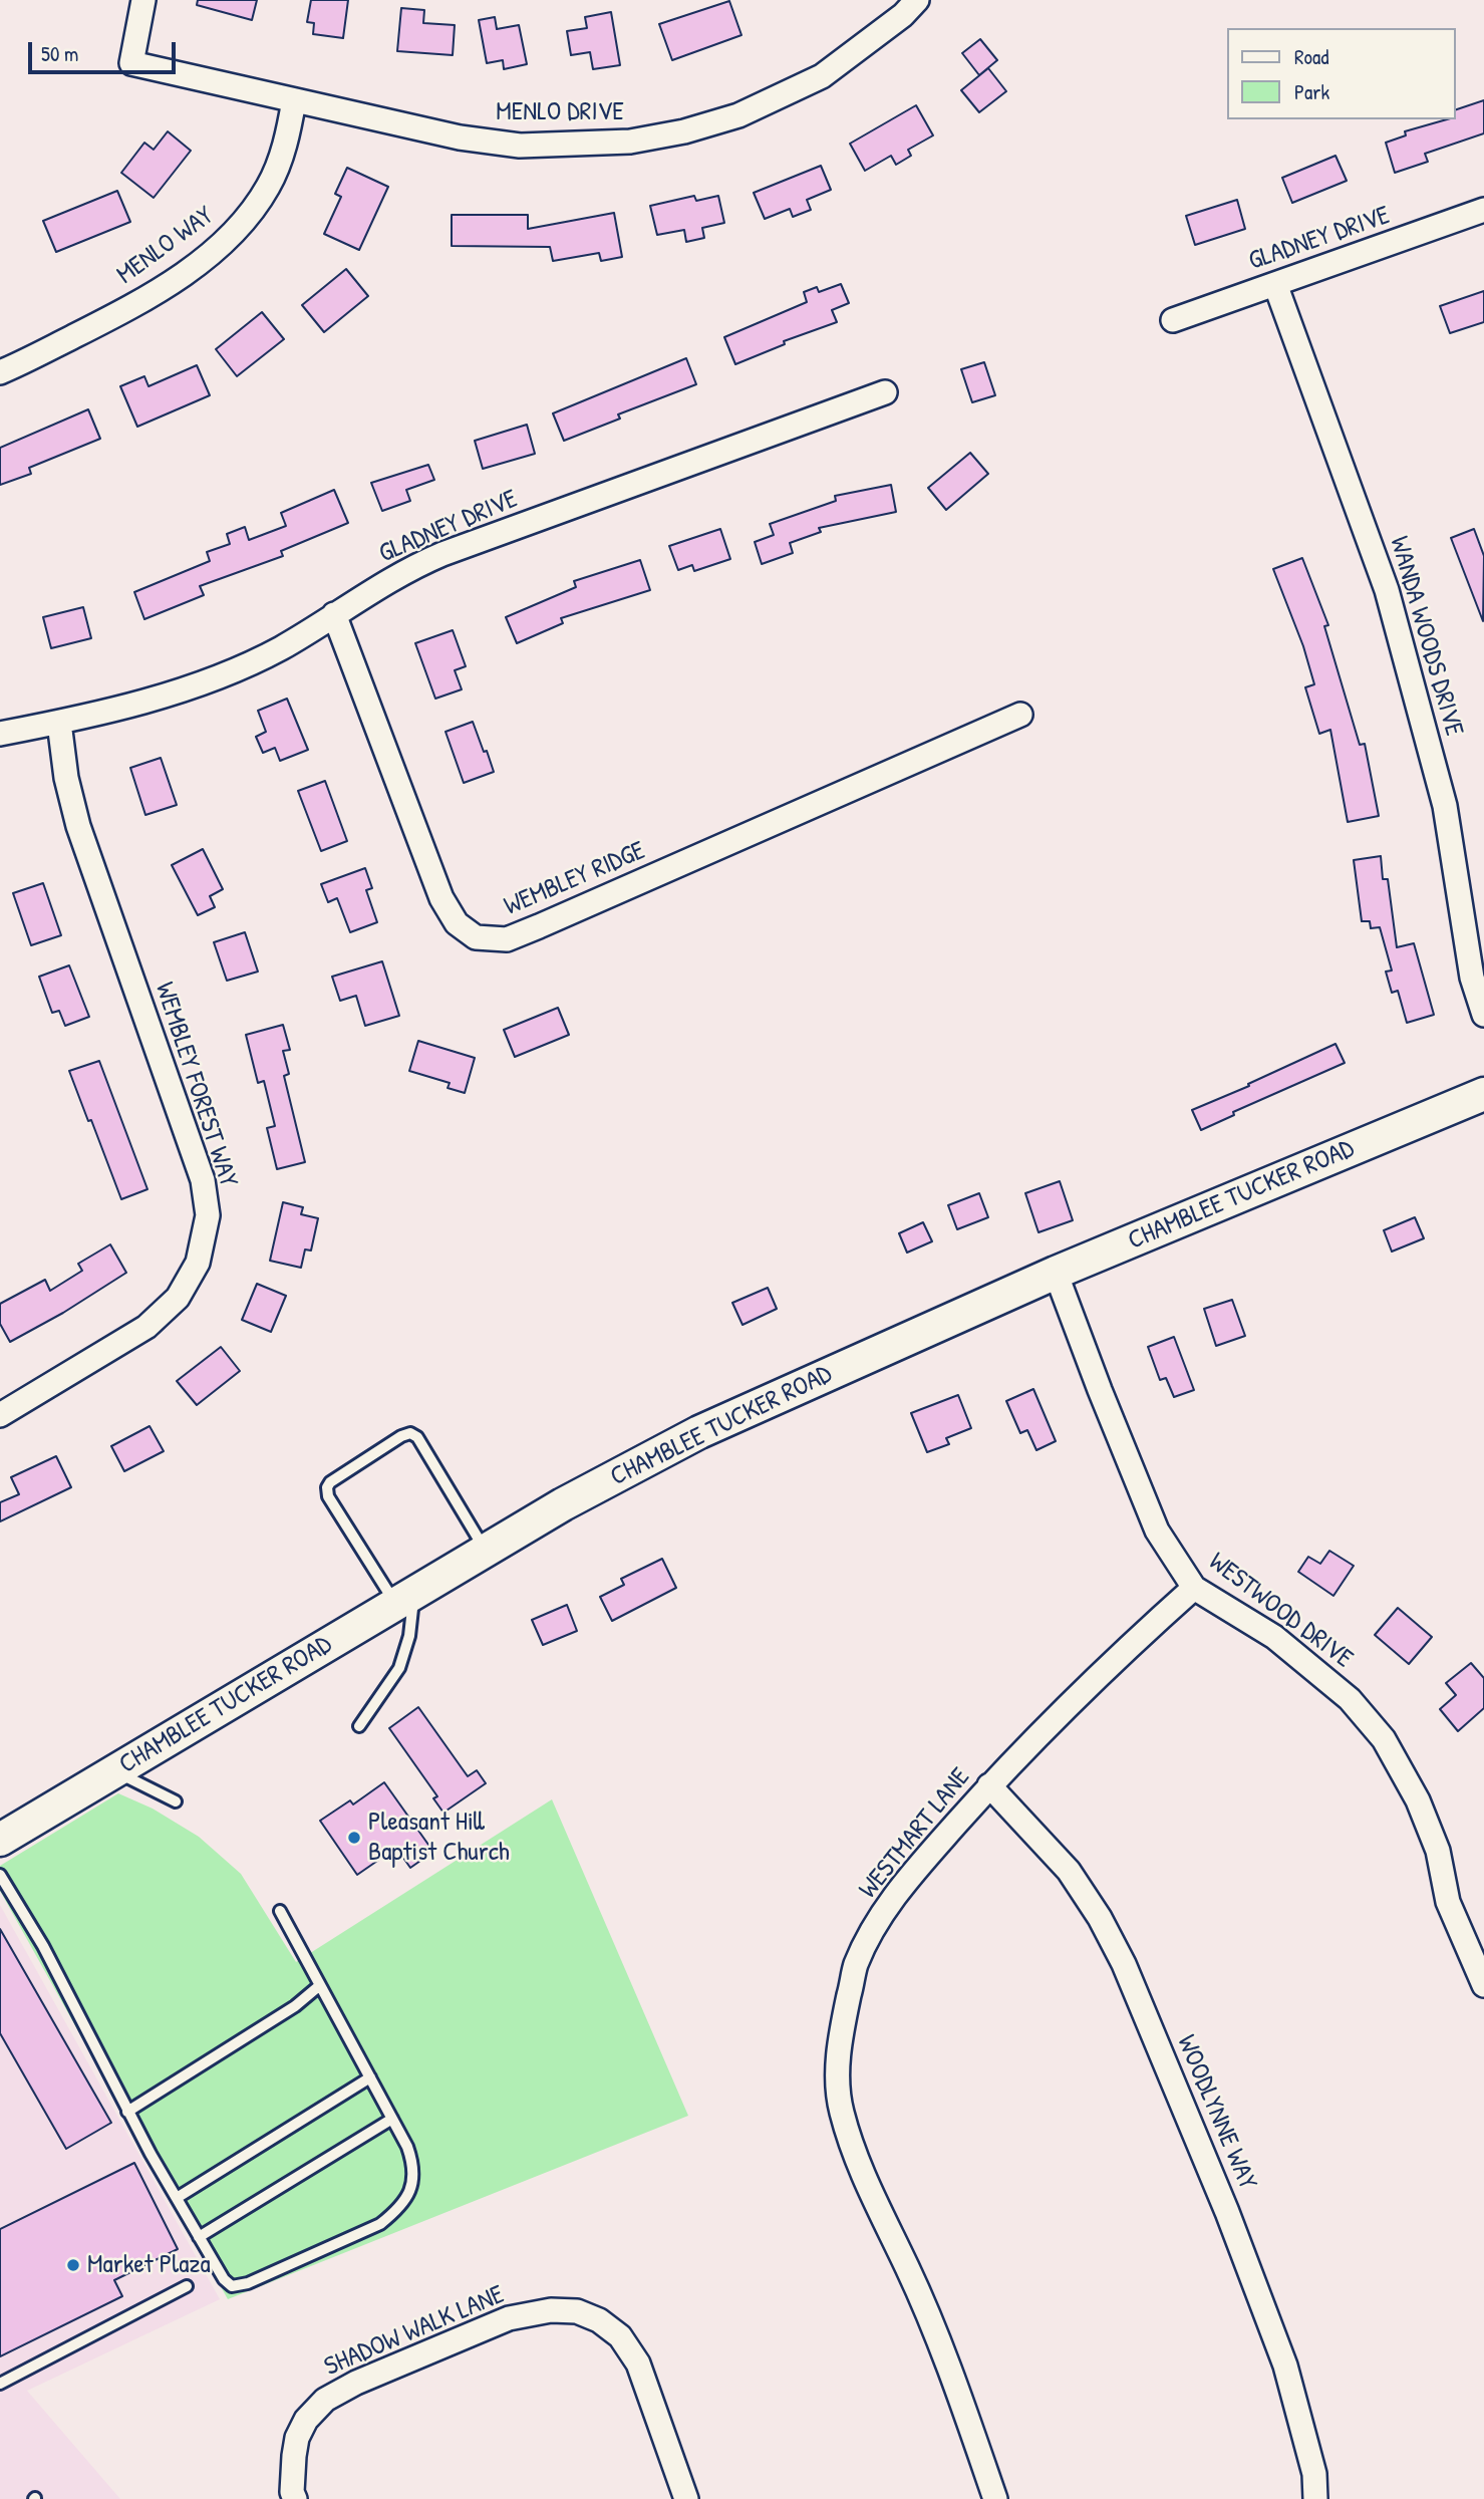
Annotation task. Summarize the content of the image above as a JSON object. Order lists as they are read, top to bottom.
{
  "streets": {
    "main road": ["CHAMBLEE TUCKER ROAD"],
    "street": [
      "MENLO DRIVE",
      "GLADNEY DRIVE",
      "MENLO WAY",
      "WANDA WOODS DRIVE",
      "WEMBLEY RIDGE",
      "WEMBLEY FOREST WAY",
      "WESTWOOD DRIVE",
      "WESTMART LANE",
      "WOODLYNNE WAY",
      "SHADOW WALK LANE"
    ]
  },
  "crossings": [
    ["MENLO DRIVE", "MENLO WAY"],
    ["GLADNEY DRIVE", "WANDA WOODS DRIVE"],
    ["GLADNEY DRIVE", "WEMBLEY RIDGE"],
    ["GLADNEY DRIVE", "WEMBLEY FOREST WAY"],
    ["CHAMBLEE TUCKER ROAD", "WESTWOOD DRIVE"],
    ["WESTWOOD DRIVE", "WESTMART LANE"],
    ["WESTMART LANE", "WOODLYNNE WAY"]
  ],
  "places": ["Pleasant Hill Baptist Church", "Market Plaza"],
  "legend": ["Road", "Park"],
  "scale_bar": "50 m"
}
